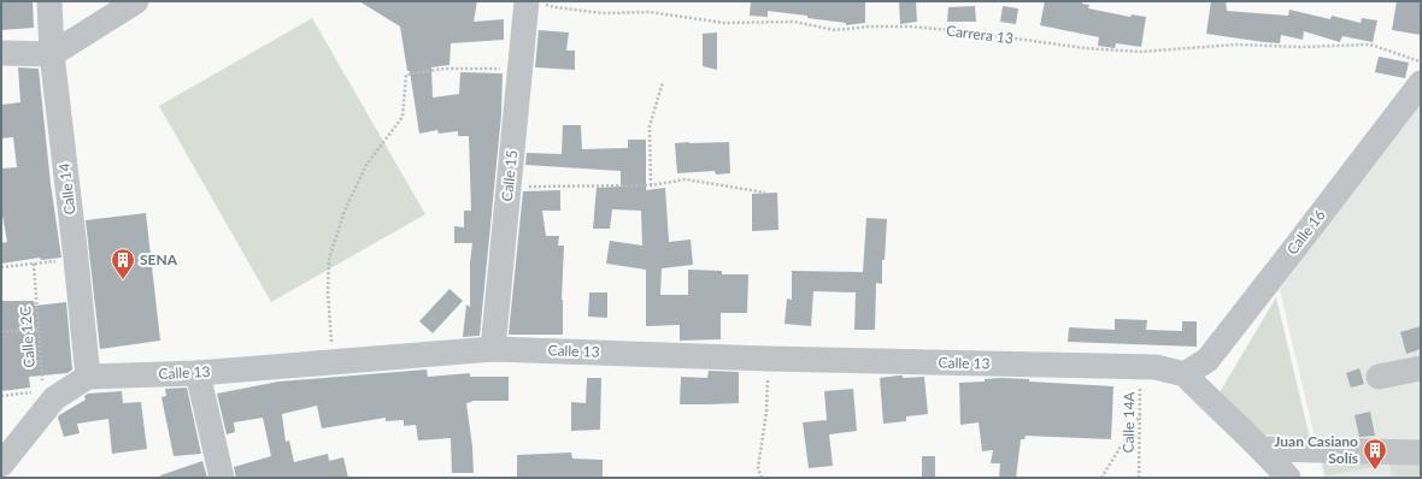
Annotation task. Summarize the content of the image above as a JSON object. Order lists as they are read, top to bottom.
{
  "streets": {
    "street": [
      "Calle 15",
      "Calle 14",
      "Calle 16",
      "Calle 13"
    ],
    "path": ["Carrera 13", "Calle 12C", "Calle 14A"]
  },
  "crossings": [
    ["Carrera 13", "Calle 15"],
    ["Calle 15", "Calle 13"],
    ["Calle 14", "Calle 13"],
    ["Calle 16", "Calle 13"],
    ["Calle 13", "Calle 14A"]
  ],
  "places": {
    "building": ["SENA", "Juan Casiano Solís"]
  }
}
